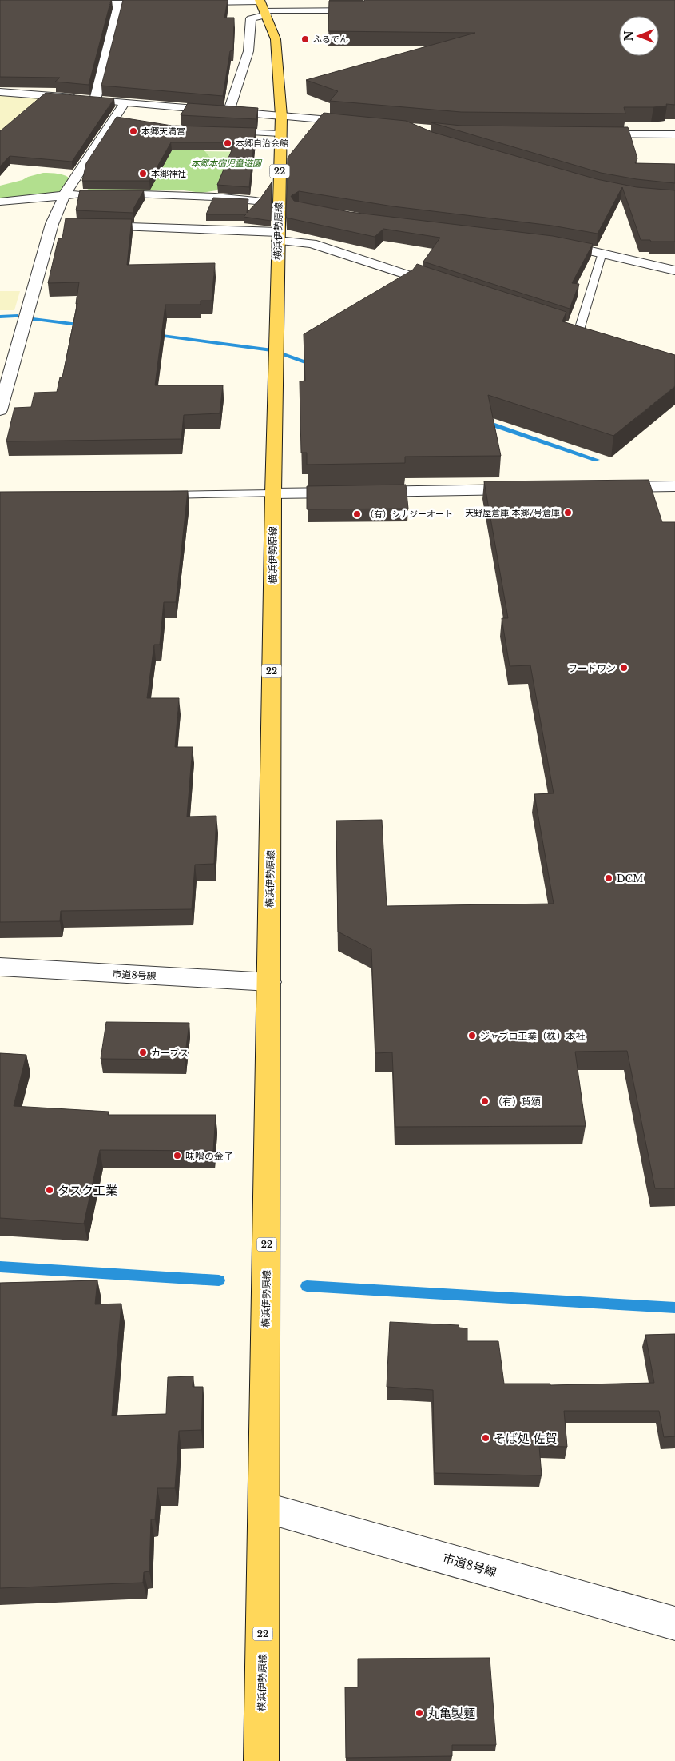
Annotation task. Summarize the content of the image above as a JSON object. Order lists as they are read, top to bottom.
{
  "streets": {
    "main road": ["22", "横浜伊勢原線"],
    "street": ["市道8号線"]
  },
  "crossings": [
    ["横浜伊勢原線", "市道8号線"]
  ],
  "parks": ["本郷本宿児童遊園"],
  "places": [
    "ふるでん",
    "本郷天満宮",
    "本郷自治会館",
    "本郷神社",
    "天野屋倉庫 本郷7号倉庫",
    "（有）シナジーオート",
    "フードワン",
    "DCM",
    "ジャブロ工業（株）本社",
    "カーブス",
    "（有）賀頌",
    "味噌の金子",
    "タスク工業",
    "そば処 佐賀",
    "丸亀製麺"
  ],
  "north": "left"
}
